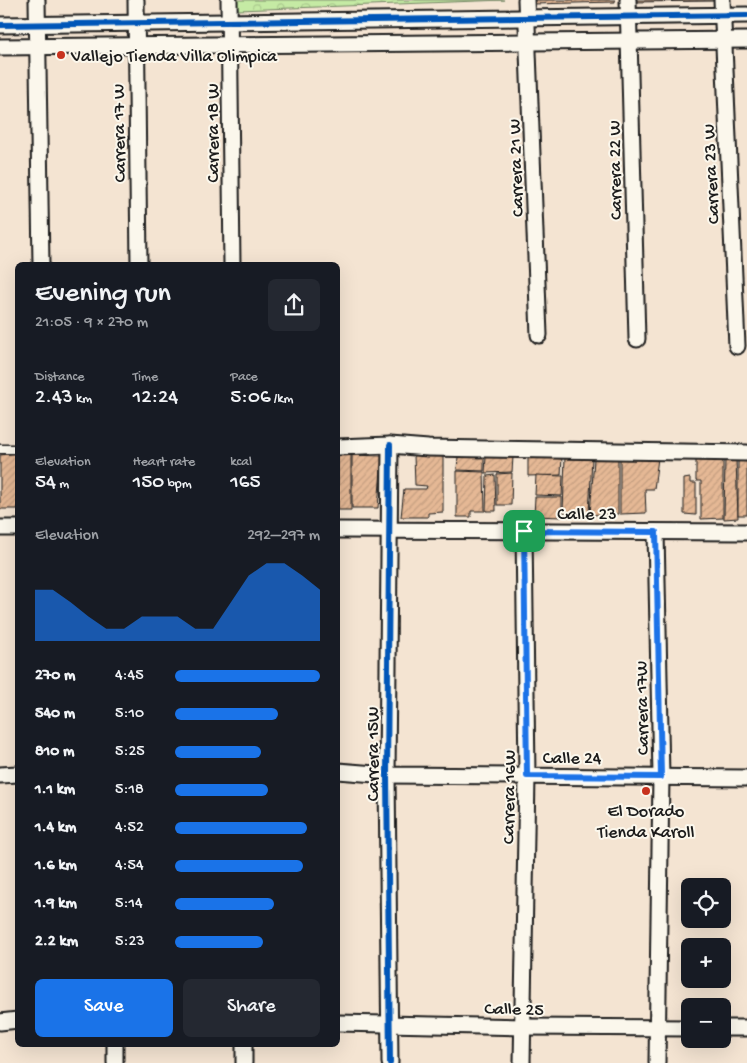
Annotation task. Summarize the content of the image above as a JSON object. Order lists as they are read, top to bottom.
{
  "streets": {
    "street": [
      "Carrera 17 W",
      "Carrera 18 W",
      "Carrera 21 W",
      "Carrera 22 W",
      "Carrera 23 W",
      "Calle 23",
      "Carrera 17W",
      "Carrera 15W",
      "Calle 24",
      "Carrera 16W",
      "Calle 25"
    ]
  },
  "crossings": [
    ["Calle 23", "Carrera 17W"],
    ["Calle 23", "Carrera 15W"],
    ["Calle 23", "Carrera 16W"],
    ["Carrera 17W", "Calle 24"],
    ["Carrera 17W", "Calle 25"],
    ["Carrera 15W", "Calle 24"],
    ["Carrera 15W", "Calle 25"],
    ["Calle 24", "Carrera 16W"],
    ["Carrera 16W", "Calle 25"]
  ],
  "places": ["Vallejo Tienda Villa Olimpica", "El Dorado Tienda Karoll"],
  "page": {
    "heading": ["Evening run", "21:05 · 9 × 270 m"],
    "stats": [
      ["Distance", "2.43 km"],
      ["Time", "12:24"],
      ["Pace", "5:06 /km"],
      ["Elevation", "54 m"],
      ["Heart rate", "150 bpm"],
      ["kcal", "165"]
    ],
    "chart": ["Elevation", "292–297 m"],
    "list": [
      {
        "name": "270 m",
        "note": "4:45"
      },
      {
        "name": "540 m",
        "note": "5:10"
      },
      {
        "name": "810 m",
        "note": "5:25"
      },
      {
        "name": "1.1 km",
        "note": "5:18"
      },
      {
        "name": "1.4 km",
        "note": "4:52"
      },
      {
        "name": "1.6 km",
        "note": "4:54"
      },
      {
        "name": "1.9 km",
        "note": "5:14"
      },
      {
        "name": "2.2 km",
        "note": "5:23"
      }
    ],
    "map_buttons": ["+", "−"],
    "buttons": ["Save", "Share"]
  }
}
